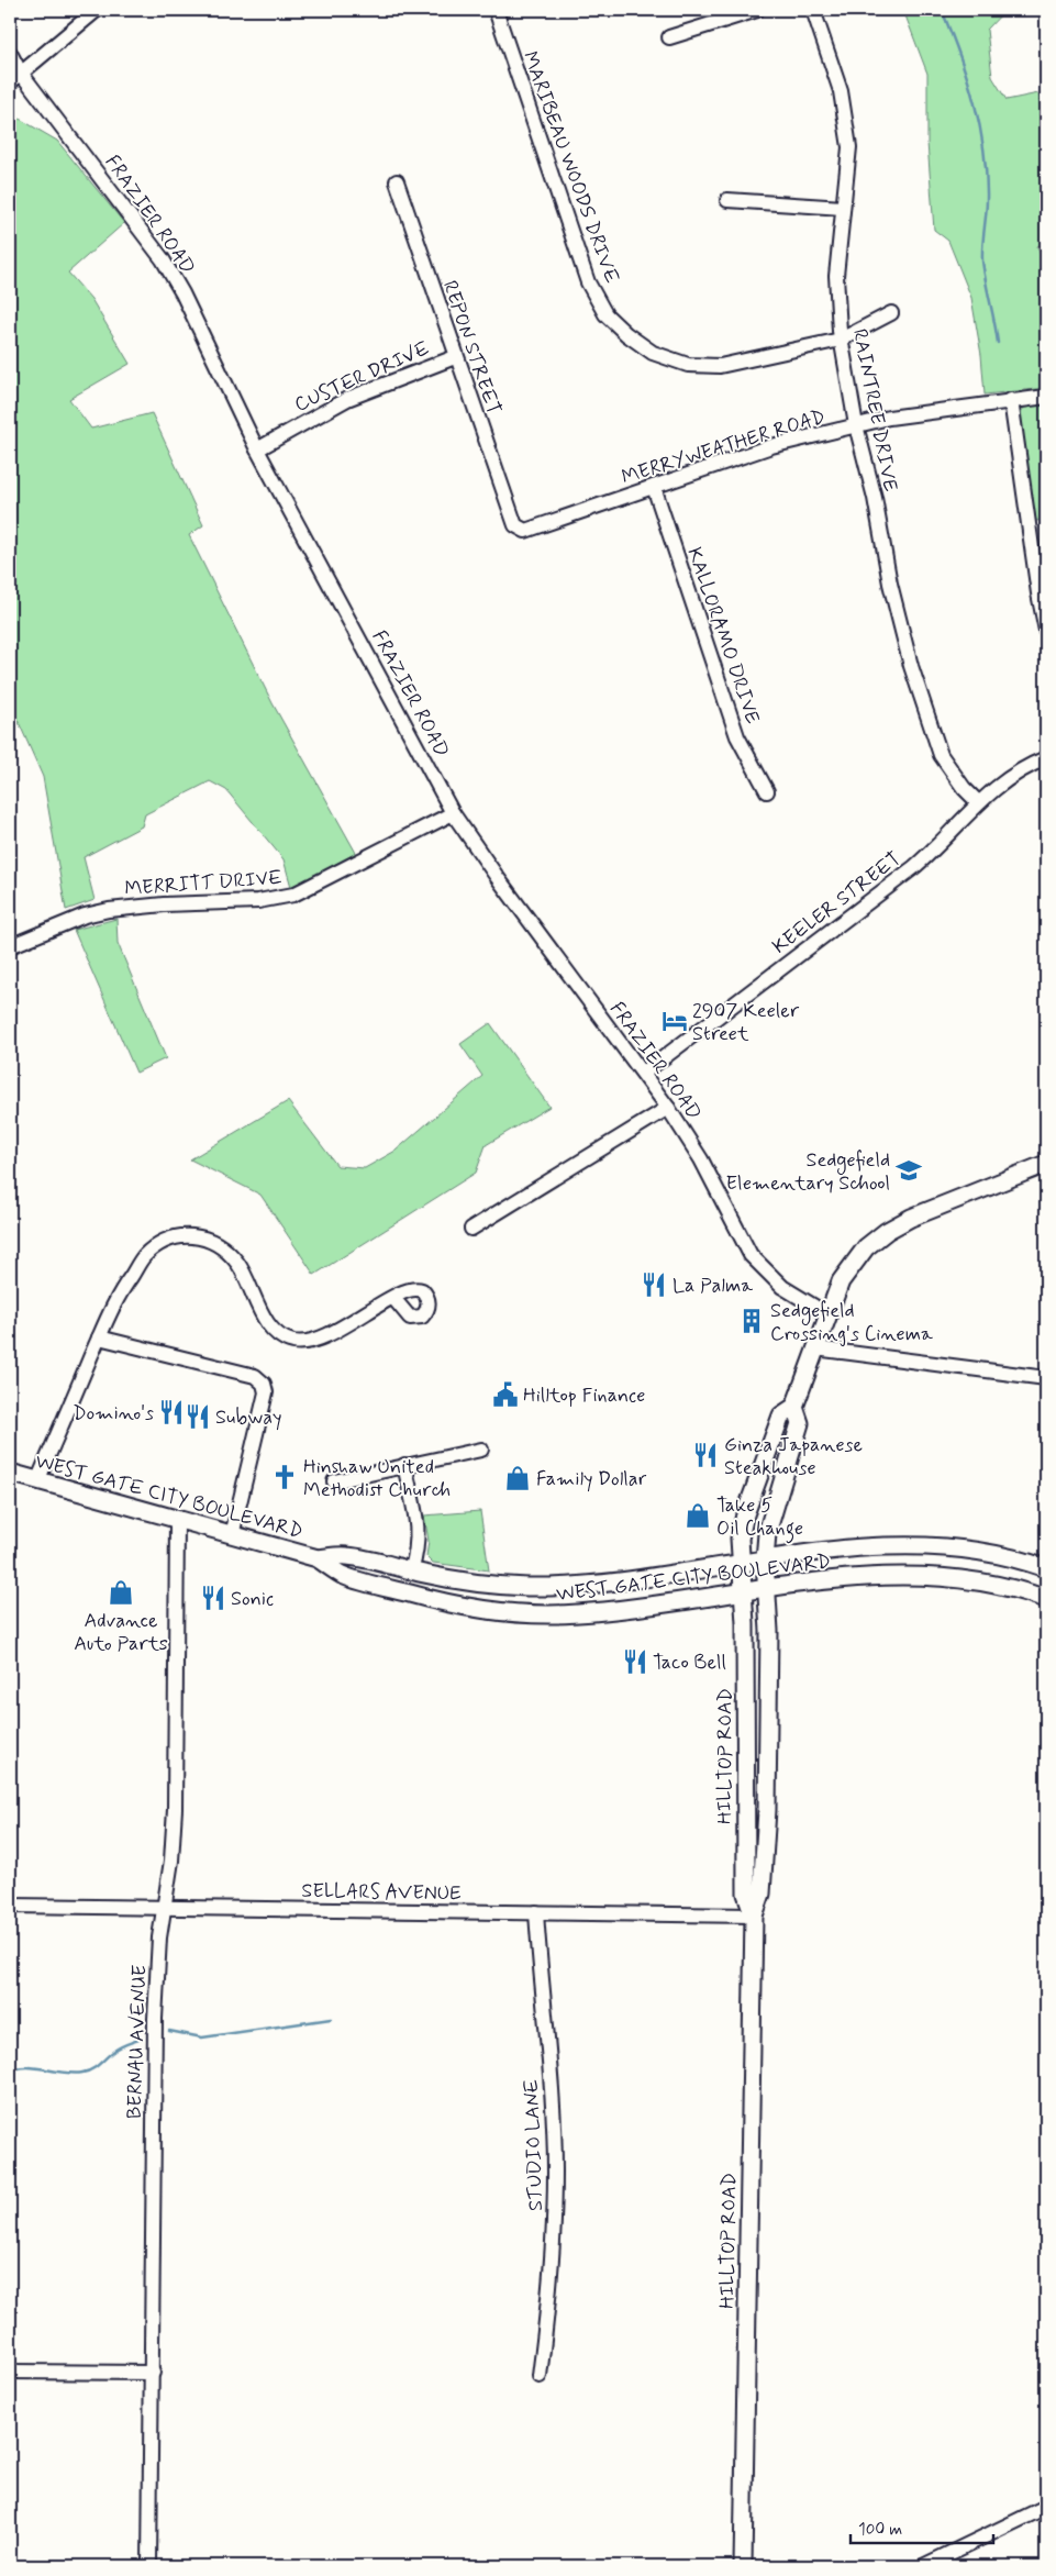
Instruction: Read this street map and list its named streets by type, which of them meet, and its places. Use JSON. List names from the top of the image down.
{
  "streets": {
    "main road": ["WEST GATE CITY BOULEVARD", "HILLTOP ROAD"],
    "street": [
      "MARIBEAU WOODS DRIVE",
      "FRAZIER ROAD",
      "REPON STREET",
      "CUSTER DRIVE",
      "RAINTREE DRIVE",
      "MERRYWEATHER ROAD",
      "KALLORAMO DRIVE",
      "MERRITT DRIVE",
      "KEELER STREET",
      "SELLARS AVENUE",
      "BERNAU AVENUE",
      "STUDIO LANE"
    ]
  },
  "crossings": [
    ["MARIBEAU WOODS DRIVE", "RAINTREE DRIVE"],
    ["FRAZIER ROAD", "CUSTER DRIVE"],
    ["FRAZIER ROAD", "MERRITT DRIVE"],
    ["FRAZIER ROAD", "KEELER STREET"],
    ["REPON STREET", "CUSTER DRIVE"],
    ["REPON STREET", "MERRYWEATHER ROAD"],
    ["RAINTREE DRIVE", "MERRYWEATHER ROAD"],
    ["RAINTREE DRIVE", "KEELER STREET"],
    ["MERRYWEATHER ROAD", "KALLORAMO DRIVE"],
    ["WEST GATE CITY BOULEVARD", "HILLTOP ROAD"],
    ["WEST GATE CITY BOULEVARD", "BERNAU AVENUE"],
    ["HILLTOP ROAD", "SELLARS AVENUE"],
    ["SELLARS AVENUE", "BERNAU AVENUE"],
    ["SELLARS AVENUE", "STUDIO LANE"]
  ],
  "places": {
    "hotel": ["2907 Keeler Street"],
    "school or university": ["Sedgefield Elementary School"],
    "restaurant": [
      "La Palma",
      "Domino's",
      "Subway",
      "Ginza Japanese Steakhouse",
      "Sonic",
      "Taco Bell"
    ],
    "building": ["Sedgefield Crossing's Cinema"],
    "public building": ["Hilltop Finance"],
    "church": ["Hinshaw United Methodist Church"],
    "shop": ["Family Dollar", "Take 5 Oil Change", "Advance Auto Parts"]
  },
  "scale_bar": "100 m"
}
